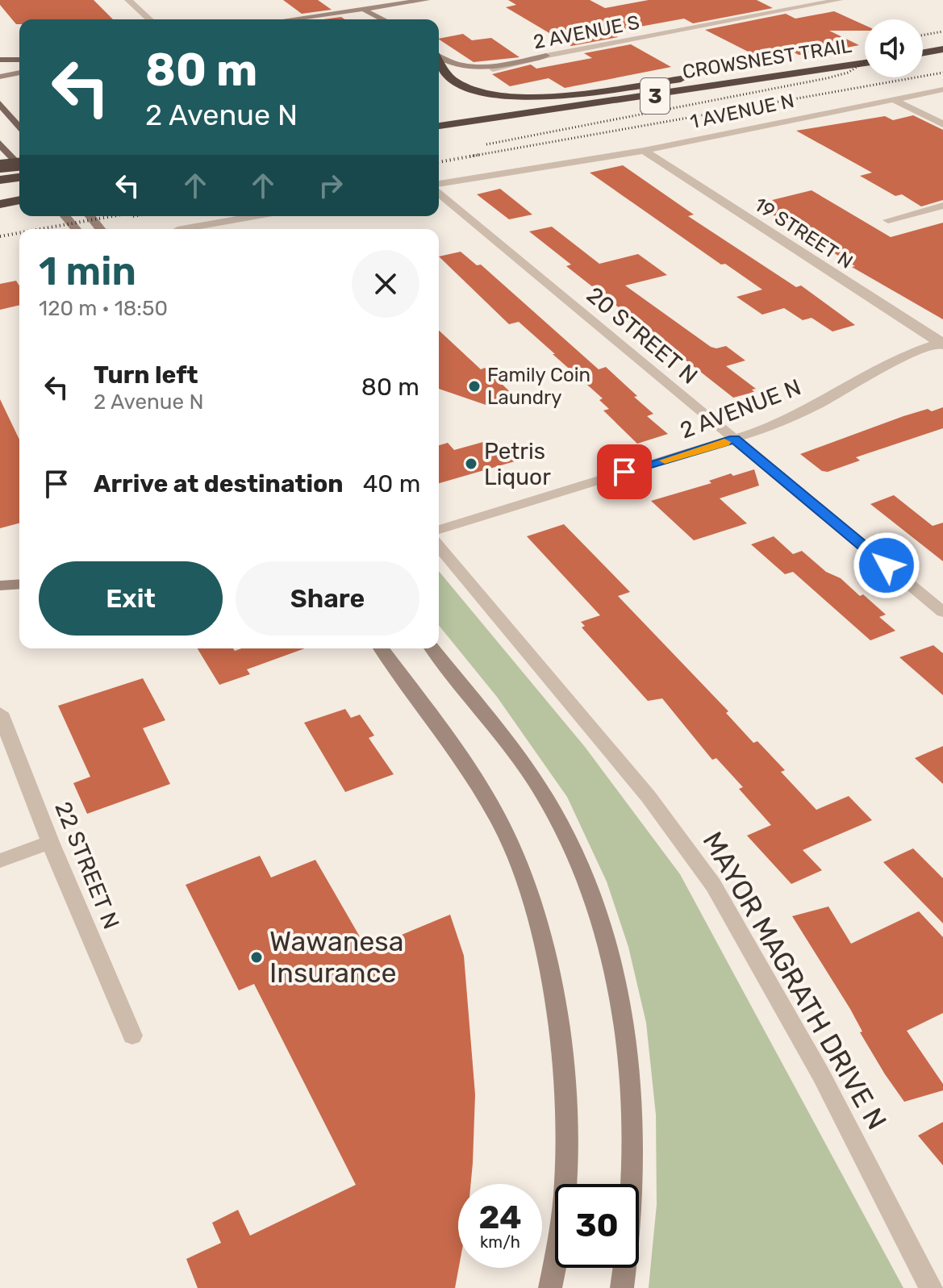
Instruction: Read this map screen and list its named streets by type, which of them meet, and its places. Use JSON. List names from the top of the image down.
{
  "streets": {
    "highway": ["CROWSNEST TRAIL", "3"],
    "street": [
      "2 AVENUE S",
      "1 AVENUE N",
      "19 STREET N",
      "20 STREET N",
      "2 AVENUE N",
      "22 STREET N",
      "MAYOR MAGRATH DRIVE N"
    ]
  },
  "crossings": [
    ["1 AVENUE N", "19 STREET N"],
    ["19 STREET N", "2 AVENUE N"],
    ["20 STREET N", "2 AVENUE N"]
  ],
  "places": ["Family Coin Laundry", "Petris Liquor", "Wawanesa Insurance"],
  "page": {
    "turn": ["80 m", "2 Avenue N"],
    "heading": ["1 min", "120 m · 18:50"],
    "list": [
      {
        "name": "Turn left",
        "note": "2 Avenue N",
        "value": "80 m"
      },
      {
        "name": "Arrive at destination",
        "value": "40 m"
      }
    ],
    "buttons": ["Exit", "Share"],
    "speed": "24 km/h",
    "limit": "30"
  }
}
